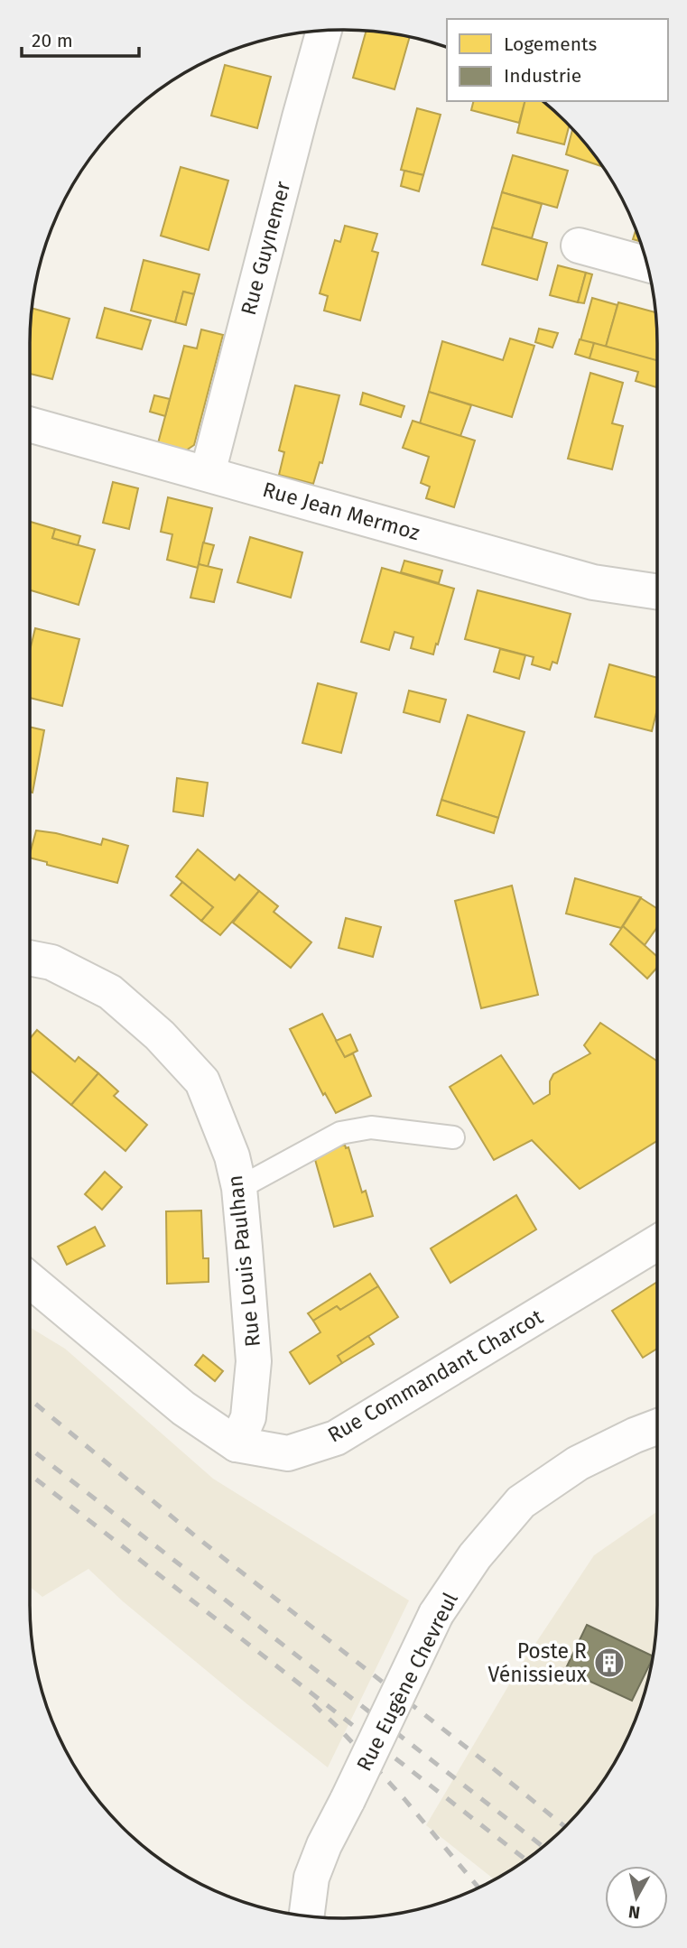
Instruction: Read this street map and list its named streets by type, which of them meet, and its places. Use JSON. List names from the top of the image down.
{
  "streets": {
    "street": [
      "Rue Guynemer",
      "Rue Jean Mermoz",
      "Rue Louis Paulhan",
      "Rue Commandant Charcot",
      "Rue Eugène Chevreul"
    ]
  },
  "crossings": [
    ["Rue Guynemer", "Rue Jean Mermoz"],
    ["Rue Louis Paulhan", "Rue Commandant Charcot"]
  ],
  "places": {
    "building": ["Poste R Vénissieux"]
  },
  "legend": ["Logements", "Industrie"],
  "scale_bar": "20 m",
  "north": "bottom"
}
